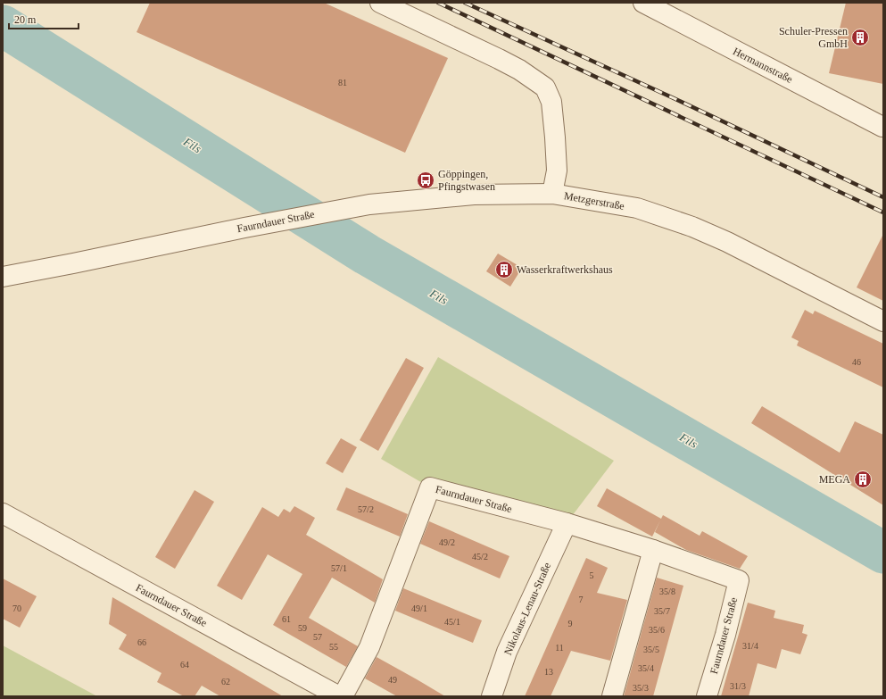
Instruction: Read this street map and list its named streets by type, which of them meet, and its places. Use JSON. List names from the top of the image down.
{
  "streets": {
    "street": [
      "Hermannstraße",
      "Metzgerstraße",
      "Faurndauer Straße",
      "Nikolaus-Lenau-Straße"
    ]
  },
  "crossings": [
    ["Metzgerstraße", "Faurndauer Straße"],
    ["Faurndauer Straße", "Nikolaus-Lenau-Straße"]
  ],
  "water": ["Fils"],
  "places": {
    "building": ["Schuler-Pressen GmbH", "Wasserkraftwerkshaus", "MEGA"],
    "bus stop": ["Göppingen, Pfingstwasen"]
  },
  "house_numbers": [
    "81",
    "46",
    "57/2",
    "49/2",
    "45/2",
    "57/1",
    "5",
    "35/8",
    "7",
    "70",
    "49/1",
    "35/7",
    "61",
    "45/1",
    "9",
    "59",
    "35/6",
    "57",
    "66",
    "31/4",
    "55",
    "11",
    "35/5",
    "64",
    "35/4",
    "13",
    "49",
    "62",
    "31/3",
    "35/3"
  ],
  "scale_bar": "20 m"
}
